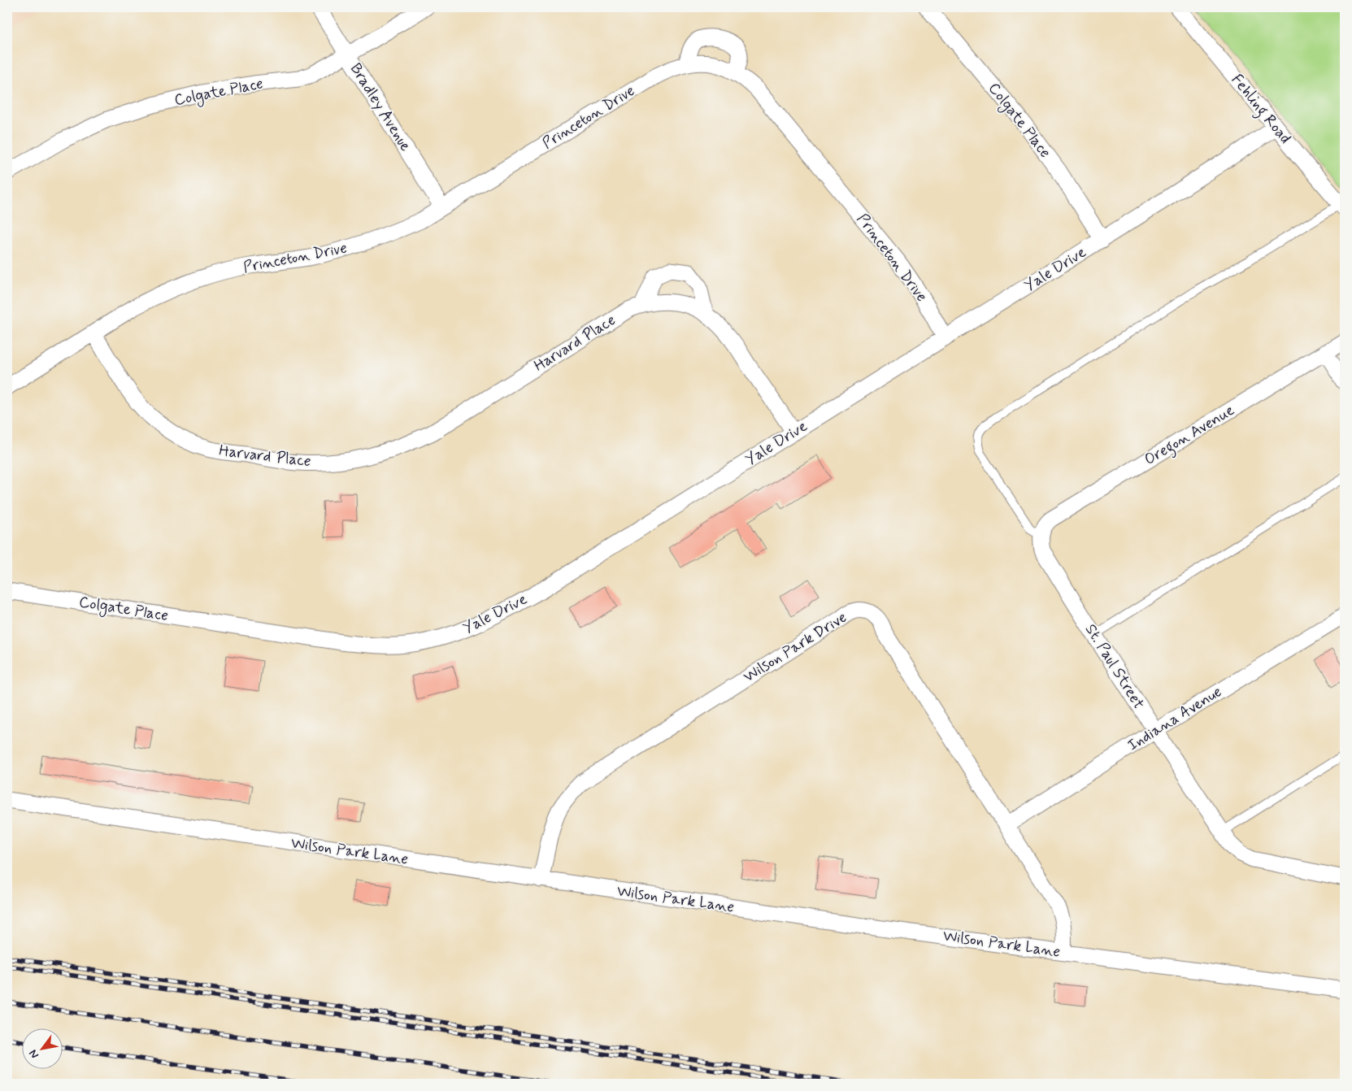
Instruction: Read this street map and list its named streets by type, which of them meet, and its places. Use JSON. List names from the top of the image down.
{
  "streets": {
    "street": [
      "Colgate Place",
      "Bradley Avenue",
      "Fehling Road",
      "Princeton Drive",
      "Yale Drive",
      "Harvard Place",
      "Oregon Avenue",
      "Wilson Park Drive",
      "St. Paul Street",
      "Indiana Avenue",
      "Wilson Park Lane"
    ]
  },
  "crossings": [
    ["Colgate Place", "Bradley Avenue"],
    ["Colgate Place", "Yale Drive"],
    ["Bradley Avenue", "Princeton Drive"],
    ["Fehling Road", "Yale Drive"],
    ["Princeton Drive", "Yale Drive"],
    ["Princeton Drive", "Harvard Place"],
    ["Yale Drive", "Harvard Place"],
    ["Oregon Avenue", "St. Paul Street"],
    ["Wilson Park Drive", "Indiana Avenue"],
    ["Wilson Park Drive", "Wilson Park Lane"],
    ["St. Paul Street", "Indiana Avenue"]
  ],
  "north": "bottom left"
}
